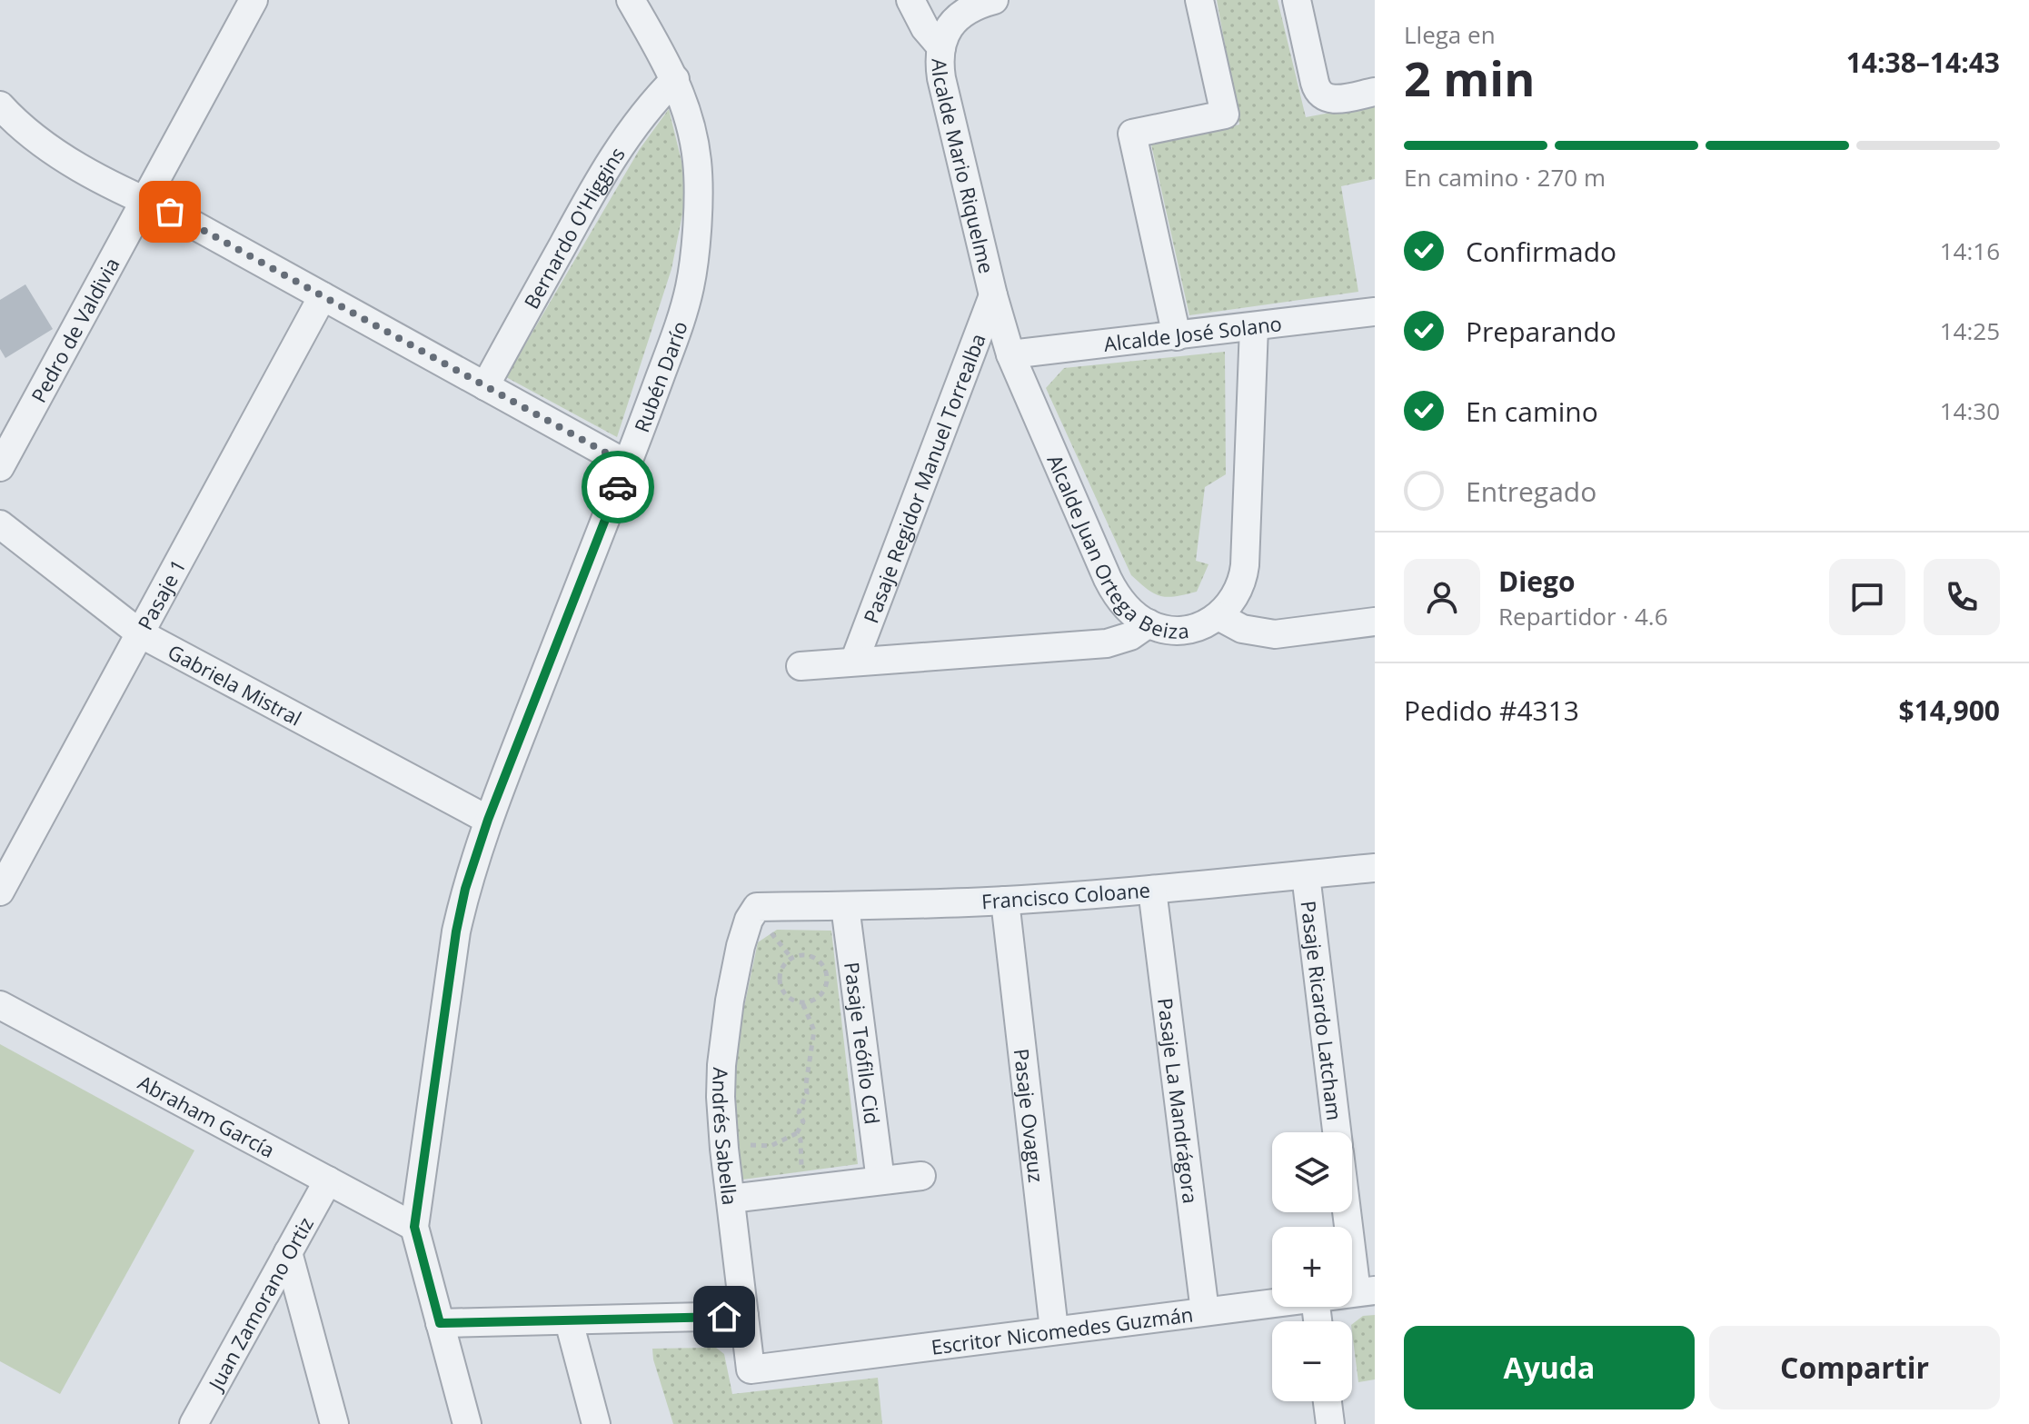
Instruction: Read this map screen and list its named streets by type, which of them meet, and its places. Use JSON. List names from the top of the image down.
{
  "streets": {
    "street": [
      "Alcalde Mario Riquelme",
      "Bernardo O'Higgins",
      "Pedro de Valdivia",
      "Alcalde José Solano",
      "Rubén Darío",
      "Pasaje Regidor Manuel Torrealba",
      "Alcalde Juan Ortega Beiza",
      "Pasaje 1",
      "Gabriela Mistral",
      "Francisco Coloane",
      "Pasaje Ricardo Latcham",
      "Pasaje Teófilo Cid",
      "Pasaje La Mandrágora",
      "Pasaje Ovaguz",
      "Abraham García",
      "Andrés Sabella",
      "Juan Zamorano Ortiz",
      "Escritor Nicomedes Guzmán"
    ]
  },
  "crossings": [
    ["Alcalde Mario Riquelme", "Alcalde José Solano"],
    ["Alcalde Mario Riquelme", "Pasaje Regidor Manuel Torrealba"],
    ["Alcalde Mario Riquelme", "Alcalde Juan Ortega Beiza"],
    ["Bernardo O'Higgins", "Rubén Darío"],
    ["Alcalde José Solano", "Alcalde Juan Ortega Beiza"],
    ["Rubén Darío", "Gabriela Mistral"],
    ["Rubén Darío", "Abraham García"],
    ["Pasaje 1", "Gabriela Mistral"],
    ["Francisco Coloane", "Pasaje Ricardo Latcham"],
    ["Francisco Coloane", "Pasaje Teófilo Cid"],
    ["Francisco Coloane", "Pasaje La Mandrágora"],
    ["Francisco Coloane", "Pasaje Ovaguz"],
    ["Francisco Coloane", "Andrés Sabella"],
    ["Pasaje La Mandrágora", "Escritor Nicomedes Guzmán"],
    ["Pasaje Ovaguz", "Escritor Nicomedes Guzmán"],
    ["Abraham García", "Juan Zamorano Ortiz"],
    ["Andrés Sabella", "Escritor Nicomedes Guzmán"]
  ],
  "page": {
    "heading": ["2 min", "Llega en", "14:38–14:43"],
    "panel": [
      "Diego",
      "Repartidor · 4.6",
      "Pedido #4313",
      "$14,900"
    ],
    "bar": "En camino · 270 m",
    "list": [
      ["Confirmado", "14:16"],
      ["Preparando", "14:25"],
      ["En camino", "14:30"],
      "Entregado"
    ],
    "map_buttons": ["+", "−"],
    "buttons": ["Ayuda", "Compartir"]
  }
}
